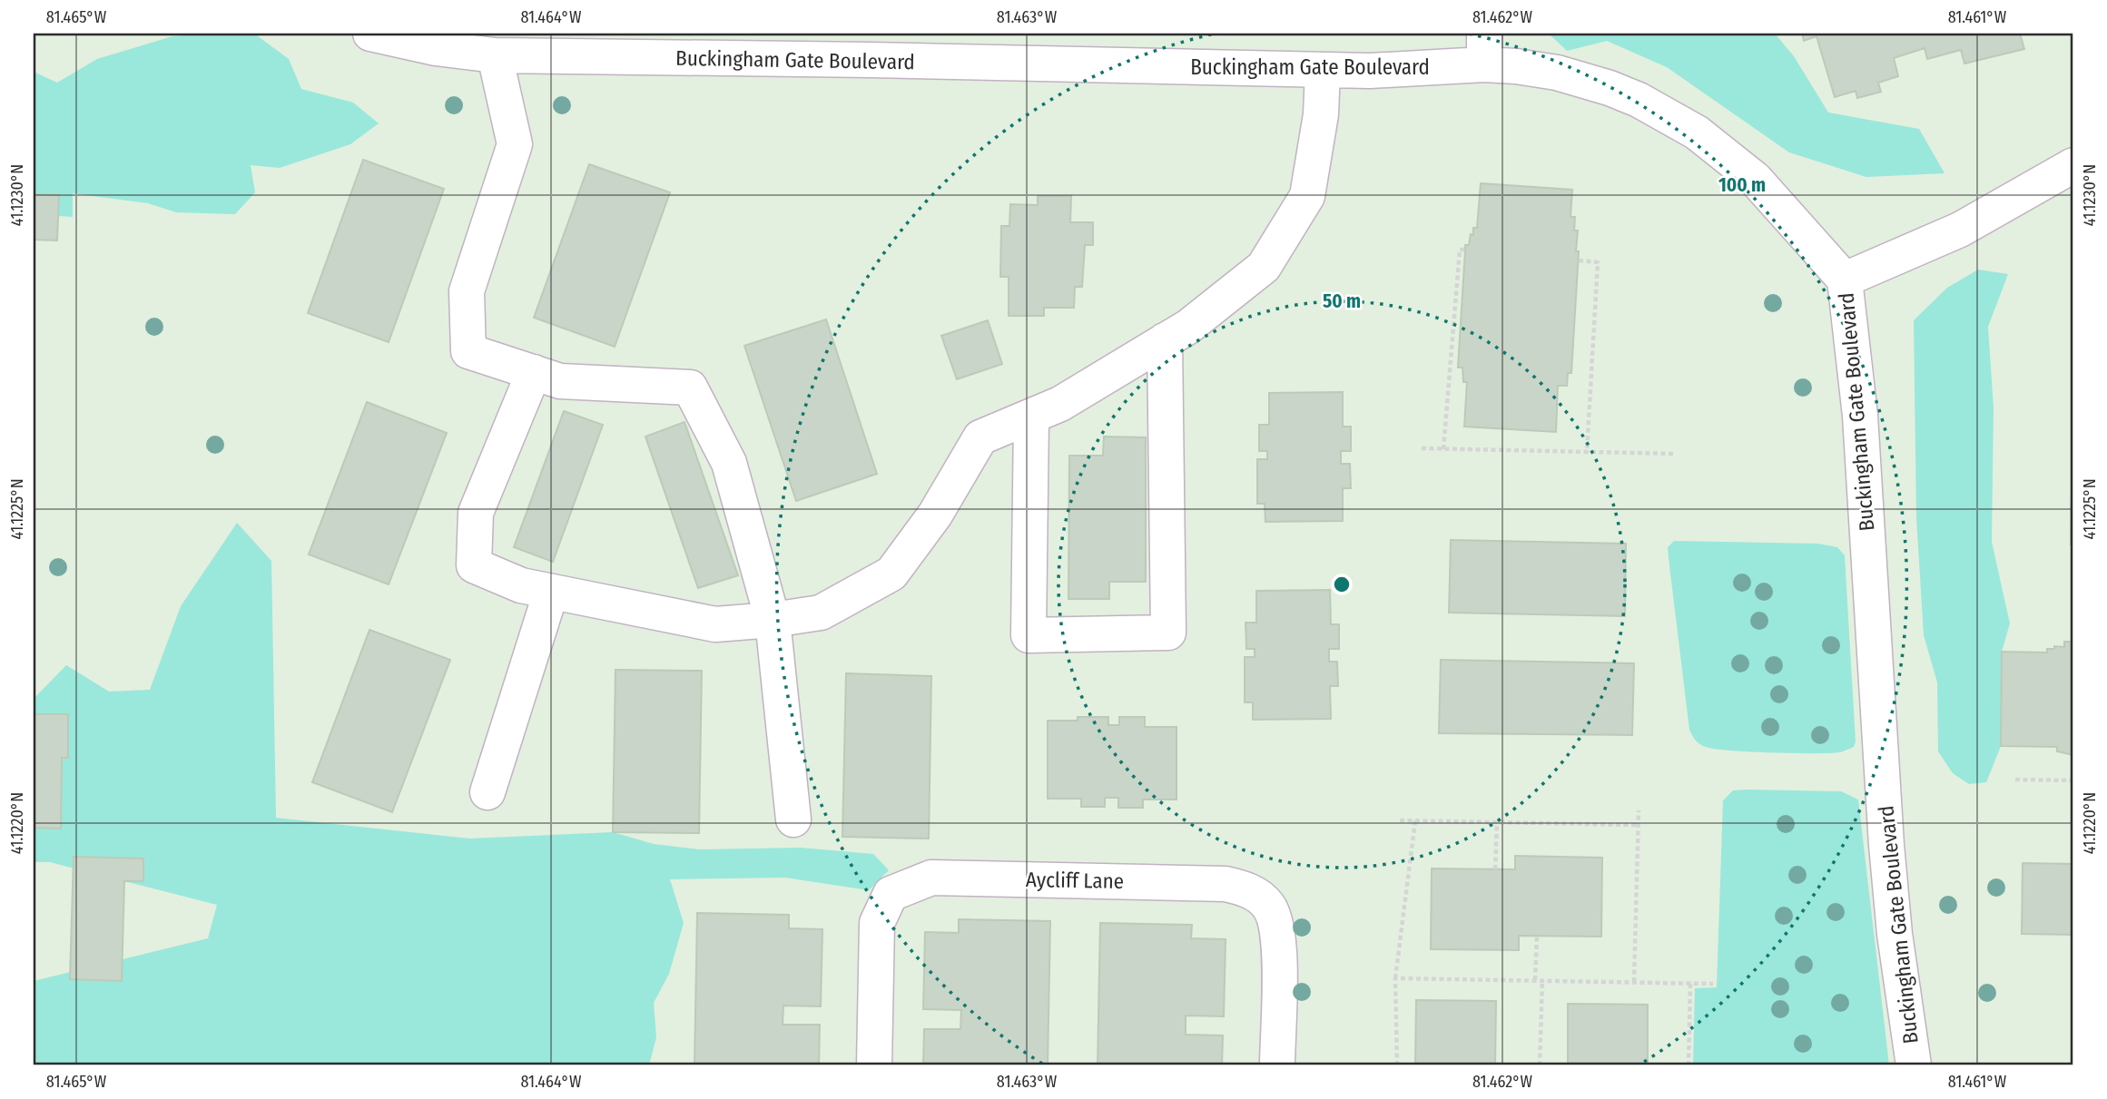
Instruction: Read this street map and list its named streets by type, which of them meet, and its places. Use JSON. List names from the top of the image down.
{
  "streets": {
    "street": ["Buckingham Gate Boulevard", "Aycliff Lane"]
  },
  "coordinates": [
    "81.465°W",
    "81.464°W",
    "81.463°W",
    "81.462°W",
    "81.461°W",
    "41.1230°N",
    "41.1225°N",
    "41.1220°N"
  ],
  "rings": ["100 m", "50 m"]
}
